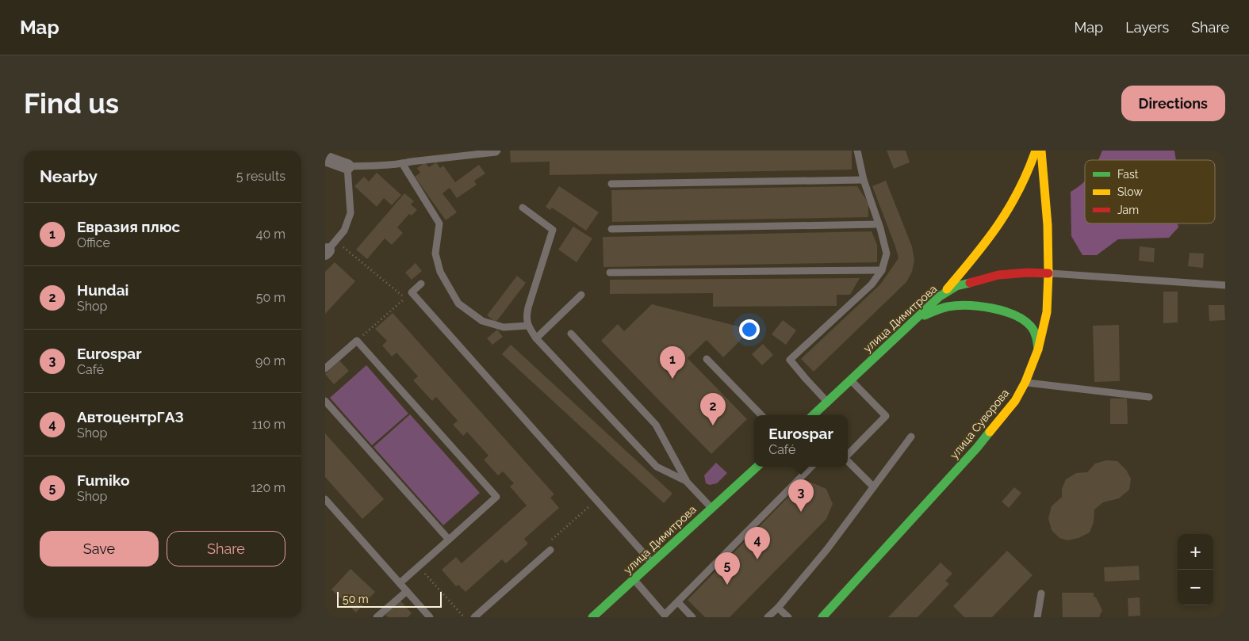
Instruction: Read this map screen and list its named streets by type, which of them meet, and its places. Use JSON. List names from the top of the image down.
{
  "streets": {
    "main road": ["улица Димитрова", "улица Суворова"]
  },
  "crossings": [
    ["улица Димитрова", "улица Суворова"]
  ],
  "legend": ["Fast", "Slow", "Jam"],
  "scale_bar": "50 m",
  "page": {
    "header": "Map",
    "nav": ["Map", "Layers", "Share"],
    "buttons": [
      "Directions",
      ["Save", "Share"]
    ],
    "title": "Find us",
    "heading": ["Nearby", "5 results"],
    "list": [
      {
        "mark": "1",
        "name": "Евразия плюс",
        "note": "Office",
        "value": "40 m"
      },
      {
        "mark": "2",
        "name": "Hundai",
        "note": "Shop",
        "value": "50 m"
      },
      {
        "mark": "3",
        "name": "Eurospar",
        "note": "Café",
        "value": "90 m"
      },
      {
        "mark": "4",
        "name": "АвтоцентрГАЗ",
        "note": "Shop",
        "value": "110 m"
      },
      {
        "mark": "5",
        "name": "Fumiko",
        "note": "Shop",
        "value": "120 m"
      }
    ],
    "pins": [
      "1",
      "2",
      "3",
      "4",
      "5"
    ],
    "popup": ["Eurospar", "Café"],
    "map_buttons": ["+", "−"],
    "scale": "50 m"
  }
}
